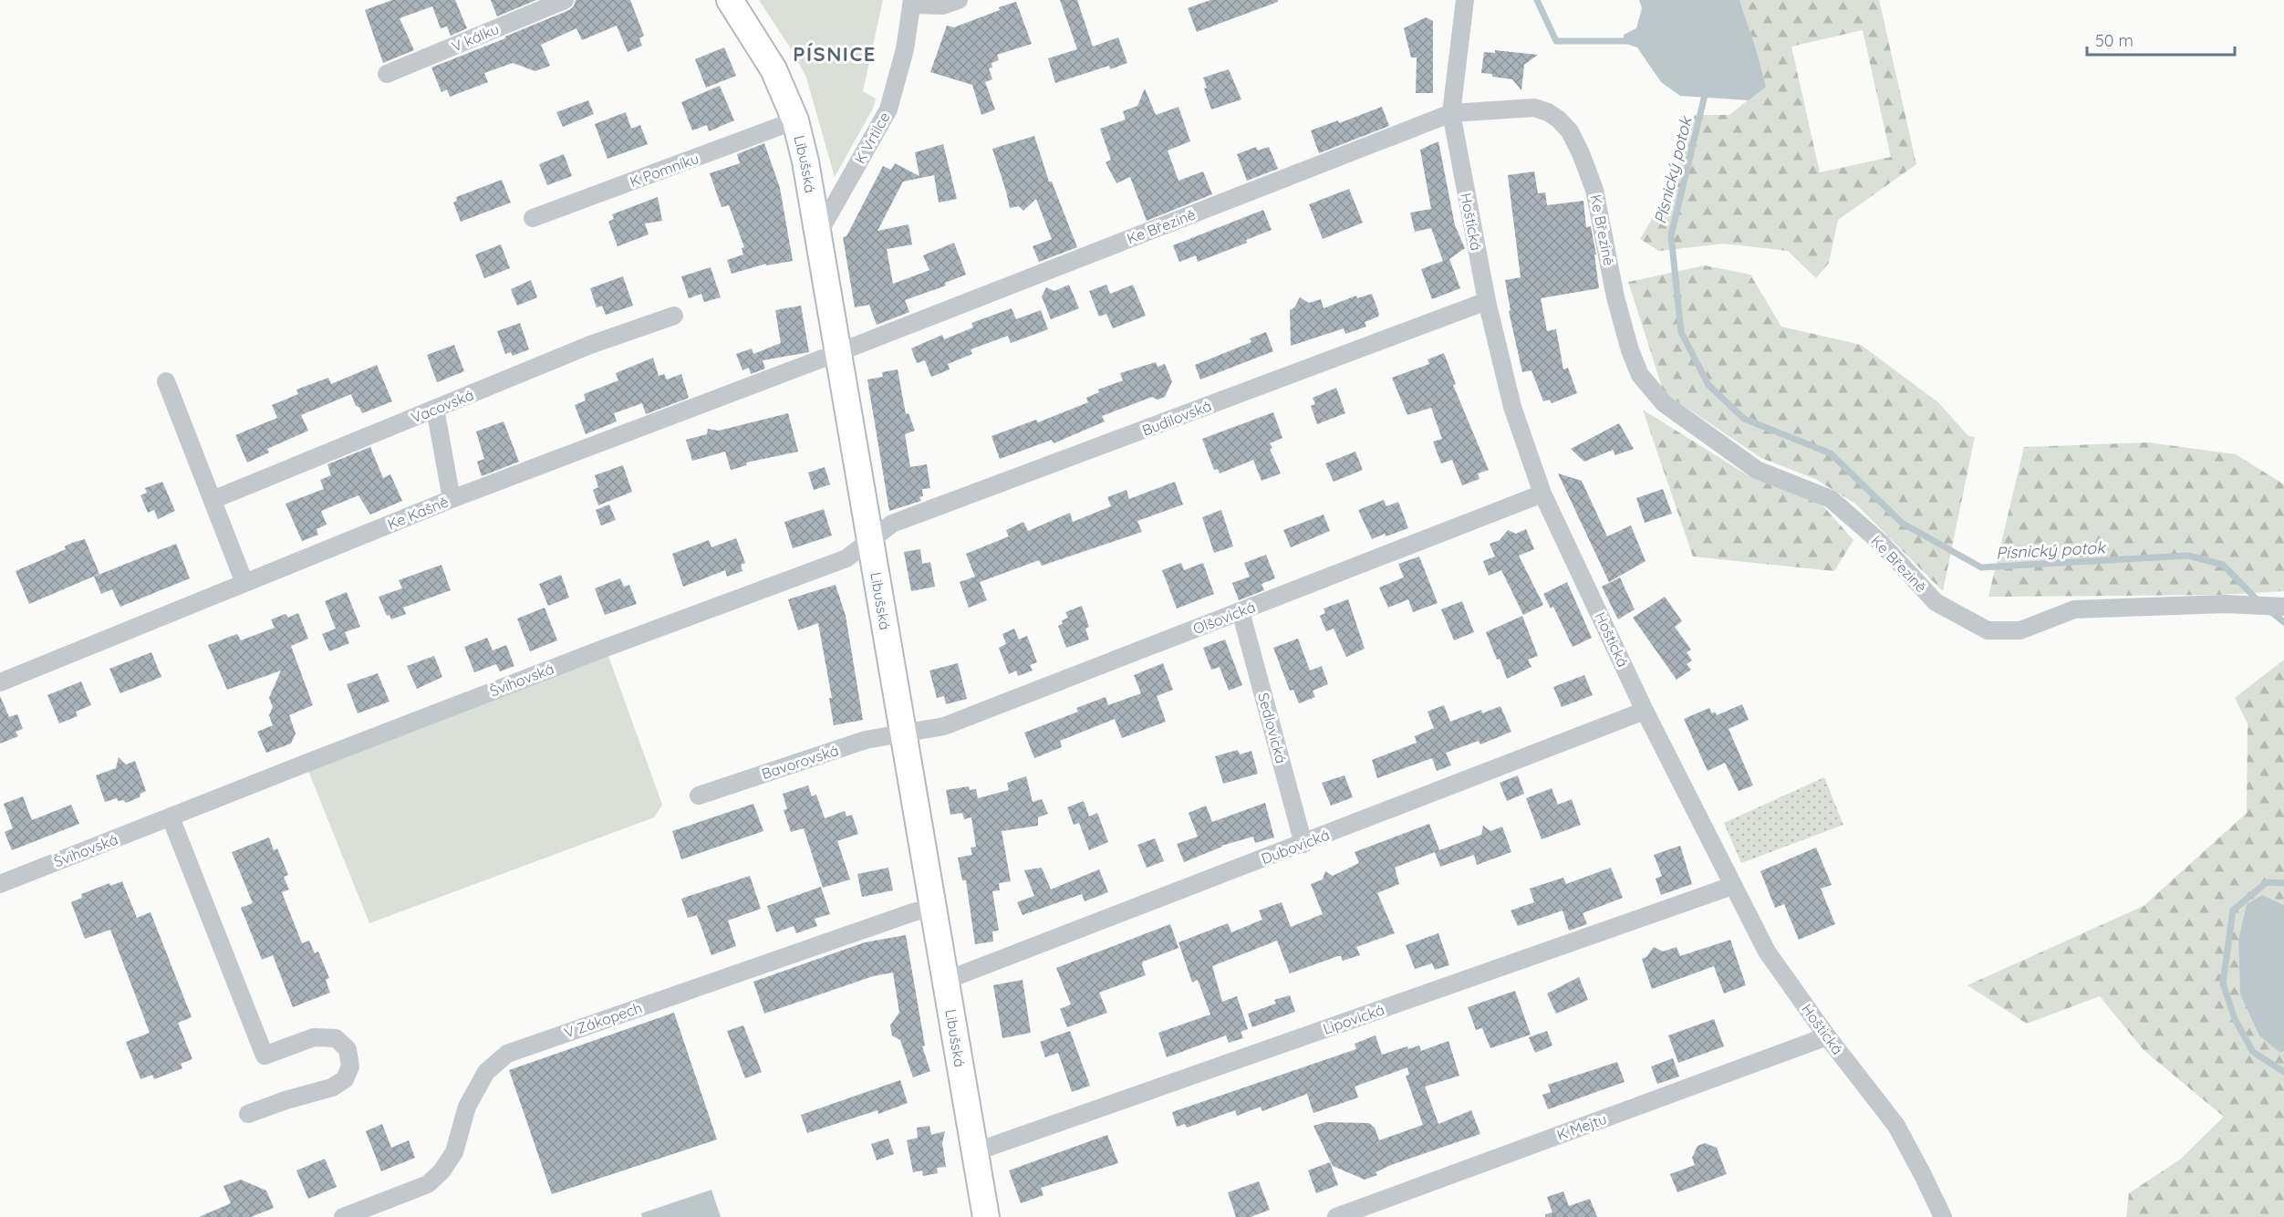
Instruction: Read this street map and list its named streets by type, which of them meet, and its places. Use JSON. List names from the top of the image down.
{
  "streets": {
    "street": [
      "V kálku",
      "K Vrtilce",
      "Libušská",
      "K Pomníku",
      "Hoštická",
      "Ke Březině",
      "Vacovská",
      "Budilovská",
      "Ke Kašně",
      "Olšovická",
      "Švihovská",
      "Sedlovická",
      "Bavorovská",
      "Dubovická",
      "Lipovická",
      "V Zákopech",
      "K Mejtu"
    ]
  },
  "crossings": [
    ["K Vrtilce", "Libušská"],
    ["Libušská", "K Pomníku"],
    ["Libušská", "Ke Březině"],
    ["Libušská", "Budilovská"],
    ["Libušská", "Ke Kašně"],
    ["Libušská", "Olšovická"],
    ["Libušská", "Švihovská"],
    ["Libušská", "Bavorovská"],
    ["Libušská", "Dubovická"],
    ["Libušská", "Lipovická"],
    ["Libušská", "V Zákopech"],
    ["Hoštická", "Ke Březině"],
    ["Hoštická", "Budilovská"],
    ["Hoštická", "Olšovická"],
    ["Hoštická", "Dubovická"],
    ["Hoštická", "Lipovická"],
    ["Hoštická", "K Mejtu"],
    ["Ke Březině", "Ke Kašně"],
    ["Budilovská", "Švihovská"],
    ["Olšovická", "Sedlovická"],
    ["Olšovická", "Bavorovská"],
    ["Sedlovická", "Dubovická"]
  ],
  "districts": ["PÍSNICE"],
  "water": ["Písnický potok"],
  "scale_bar": "50 m"
}
